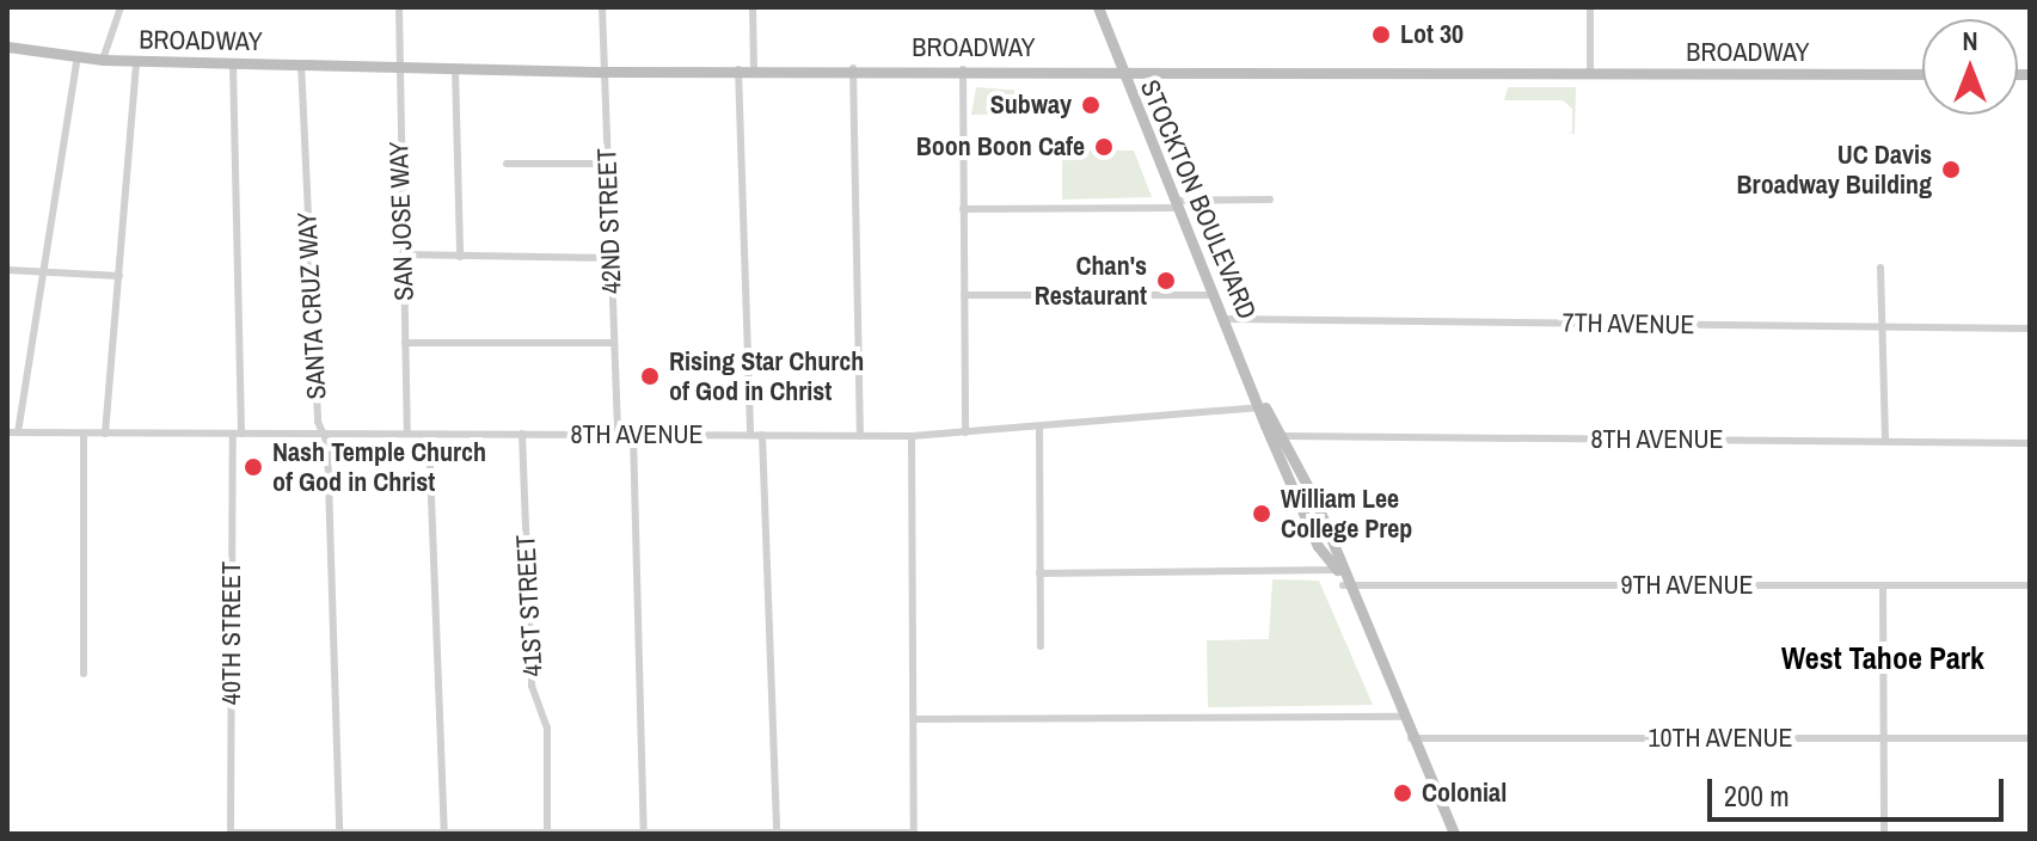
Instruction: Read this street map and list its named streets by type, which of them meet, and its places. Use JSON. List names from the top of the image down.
{
  "streets": {
    "main road": ["BROADWAY", "STOCKTON BOULEVARD"],
    "street": [
      "SAN JOSE WAY",
      "42ND STREET",
      "SANTA CRUZ WAY",
      "7TH AVENUE",
      "8TH AVENUE",
      "9TH AVENUE",
      "41ST STREET",
      "40TH STREET",
      "10TH AVENUE"
    ]
  },
  "crossings": [
    ["BROADWAY", "STOCKTON BOULEVARD"],
    ["BROADWAY", "SAN JOSE WAY"],
    ["BROADWAY", "42ND STREET"],
    ["BROADWAY", "SANTA CRUZ WAY"],
    ["BROADWAY", "40TH STREET"],
    ["STOCKTON BOULEVARD", "7TH AVENUE"],
    ["STOCKTON BOULEVARD", "8TH AVENUE"],
    ["STOCKTON BOULEVARD", "9TH AVENUE"],
    ["STOCKTON BOULEVARD", "10TH AVENUE"],
    ["SAN JOSE WAY", "8TH AVENUE"],
    ["42ND STREET", "8TH AVENUE"],
    ["SANTA CRUZ WAY", "8TH AVENUE"],
    ["8TH AVENUE", "41ST STREET"],
    ["8TH AVENUE", "40TH STREET"]
  ],
  "districts": ["West Tahoe Park"],
  "places": [
    "Lot 30",
    "Subway",
    "Boon Boon Cafe",
    "UC Davis Broadway Building",
    "Chan's Restaurant",
    "Rising Star Church of God in Christ",
    "Nash Temple Church of God in Christ",
    "William Lee College Prep",
    "Colonial"
  ],
  "scale_bar": "200 m",
  "north": "top"
}
